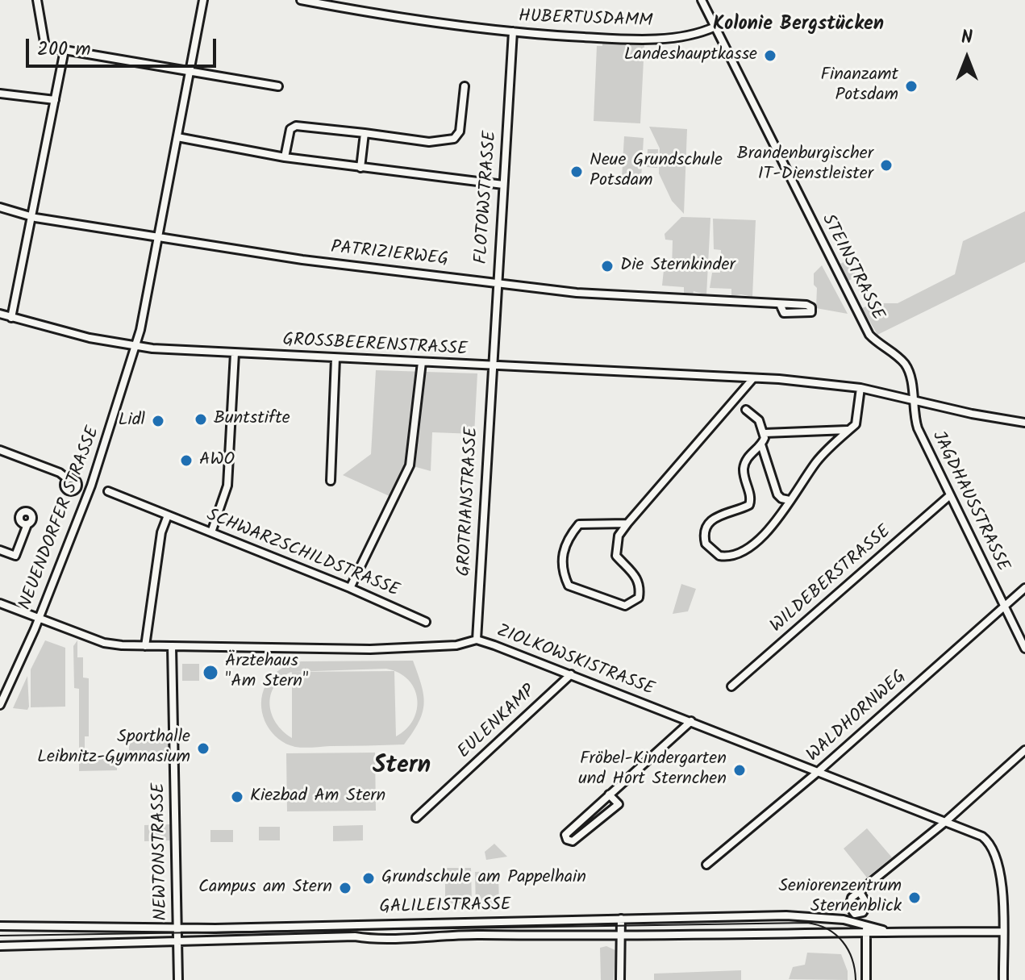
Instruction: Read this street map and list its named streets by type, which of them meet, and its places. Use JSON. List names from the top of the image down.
{
  "streets": {
    "street": [
      "HUBERTUSDAMM",
      "FLOTOWSTRASSE",
      "PATRIZIERWEG",
      "STEINSTRASSE",
      "GROSSBEERENSTRASSE",
      "GROTRIANSTRASSE",
      "JAGDHAUSSTRASSE",
      "NEUENDORFER STRASSE",
      "SCHWARZSCHILDSTRASSE",
      "WILDEBERSTRASSE",
      "ZIOLKOWSKISTRASSE",
      "WALDHORNWEG",
      "EULENKAMP",
      "NEWTONSTRASSE",
      "GALILEISTRASSE"
    ]
  },
  "crossings": [
    ["HUBERTUSDAMM", "FLOTOWSTRASSE"],
    ["HUBERTUSDAMM", "STEINSTRASSE"],
    ["FLOTOWSTRASSE", "PATRIZIERWEG"],
    ["FLOTOWSTRASSE", "GROSSBEERENSTRASSE"],
    ["FLOTOWSTRASSE", "GROTRIANSTRASSE"],
    ["PATRIZIERWEG", "NEUENDORFER STRASSE"],
    ["STEINSTRASSE", "GROSSBEERENSTRASSE"],
    ["STEINSTRASSE", "JAGDHAUSSTRASSE"],
    ["GROSSBEERENSTRASSE", "GROTRIANSTRASSE"],
    ["GROSSBEERENSTRASSE", "JAGDHAUSSTRASSE"],
    ["GROSSBEERENSTRASSE", "NEUENDORFER STRASSE"],
    ["GROTRIANSTRASSE", "ZIOLKOWSKISTRASSE"],
    ["JAGDHAUSSTRASSE", "WILDEBERSTRASSE"],
    ["JAGDHAUSSTRASSE", "WALDHORNWEG"],
    ["NEUENDORFER STRASSE", "ZIOLKOWSKISTRASSE"],
    ["ZIOLKOWSKISTRASSE", "WALDHORNWEG"],
    ["ZIOLKOWSKISTRASSE", "EULENKAMP"],
    ["ZIOLKOWSKISTRASSE", "NEWTONSTRASSE"],
    ["ZIOLKOWSKISTRASSE", "GALILEISTRASSE"],
    ["NEWTONSTRASSE", "GALILEISTRASSE"]
  ],
  "districts": ["Kolonie Bergstücken", "Stern"],
  "places": [
    "Landeshauptkasse",
    "Finanzamt Potsdam",
    "Brandenburgischer IT-Dienstleister",
    "Neue Grundschule Potsdam",
    "Die Sternkinder",
    "Buntstifte",
    "Lidl",
    "AWO",
    "Ärztehaus \"Am Stern\"",
    "Sporthalle Leibnitz-Gymnasium",
    "Fröbel-Kindergarten und Hort Sternchen",
    "Kiezbad Am Stern",
    "Grundschule am Pappelhain",
    "Campus am Stern",
    "Seniorenzentrum Sternenblick"
  ],
  "scale_bar": "200 m",
  "north": "top"
}
